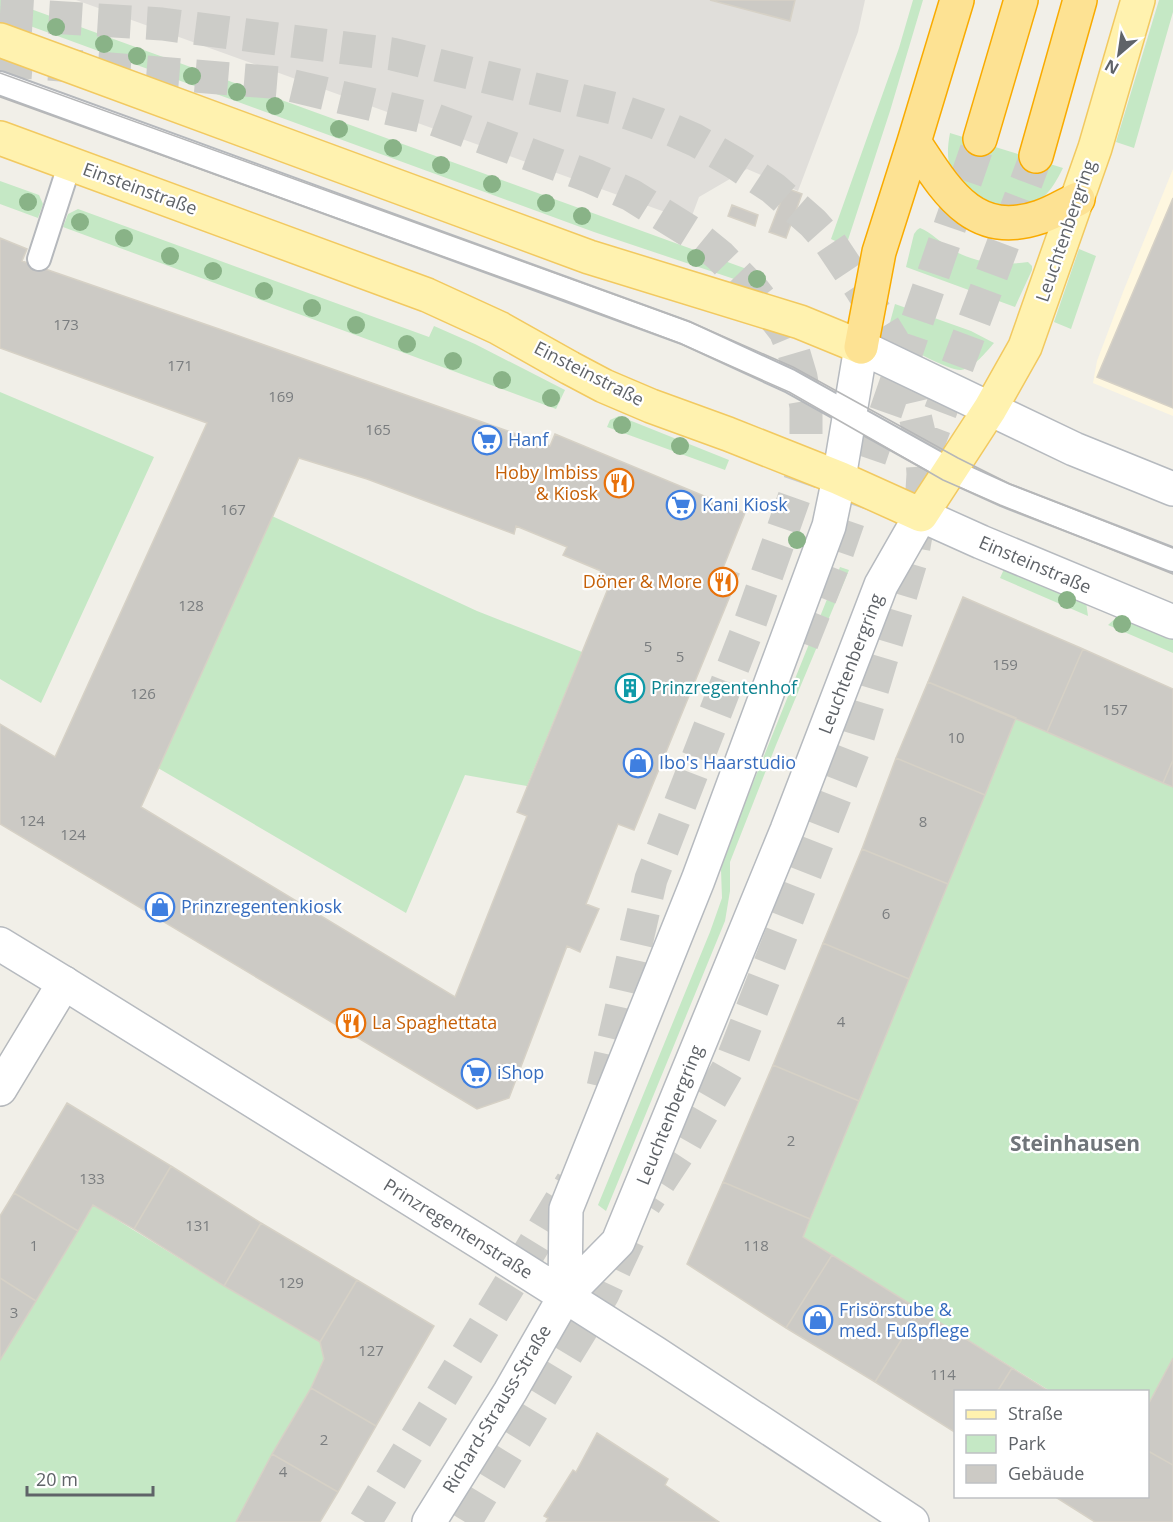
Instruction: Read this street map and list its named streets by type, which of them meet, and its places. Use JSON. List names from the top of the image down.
{
  "streets": {
    "main road": [
      "Einsteinstraße",
      "Leuchtenbergring",
      "Prinzregentenstraße",
      "Richard-Strauss-Straße"
    ]
  },
  "crossings": [
    ["Einsteinstraße", "Leuchtenbergring"],
    ["Leuchtenbergring", "Prinzregentenstraße"],
    ["Leuchtenbergring", "Richard-Strauss-Straße"],
    ["Prinzregentenstraße", "Richard-Strauss-Straße"]
  ],
  "districts": ["Steinhausen"],
  "places": {
    "supermarket": ["Hanf", "Kani Kiosk", "iShop"],
    "restaurant": ["Hoby Imbiss & Kiosk", "Döner & More", "La Spaghettata"],
    "building": ["Prinzregentenhof"],
    "shop": ["Ibo's Haarstudio", "Prinzregentenkiosk", "Frisörstube & med. Fußpflege"]
  },
  "house_numbers": [
    "173",
    "171",
    "169",
    "165",
    "167",
    "128",
    "5",
    "5",
    "159",
    "126",
    "157",
    "10",
    "124",
    "8",
    "124",
    "6",
    "4",
    "2",
    "133",
    "131",
    "1",
    "118",
    "129",
    "3",
    "127",
    "114",
    "2",
    "4"
  ],
  "legend": ["Straße", "Park", "Gebäude"],
  "scale_bar": "20 m",
  "north": "bottom left"
}
